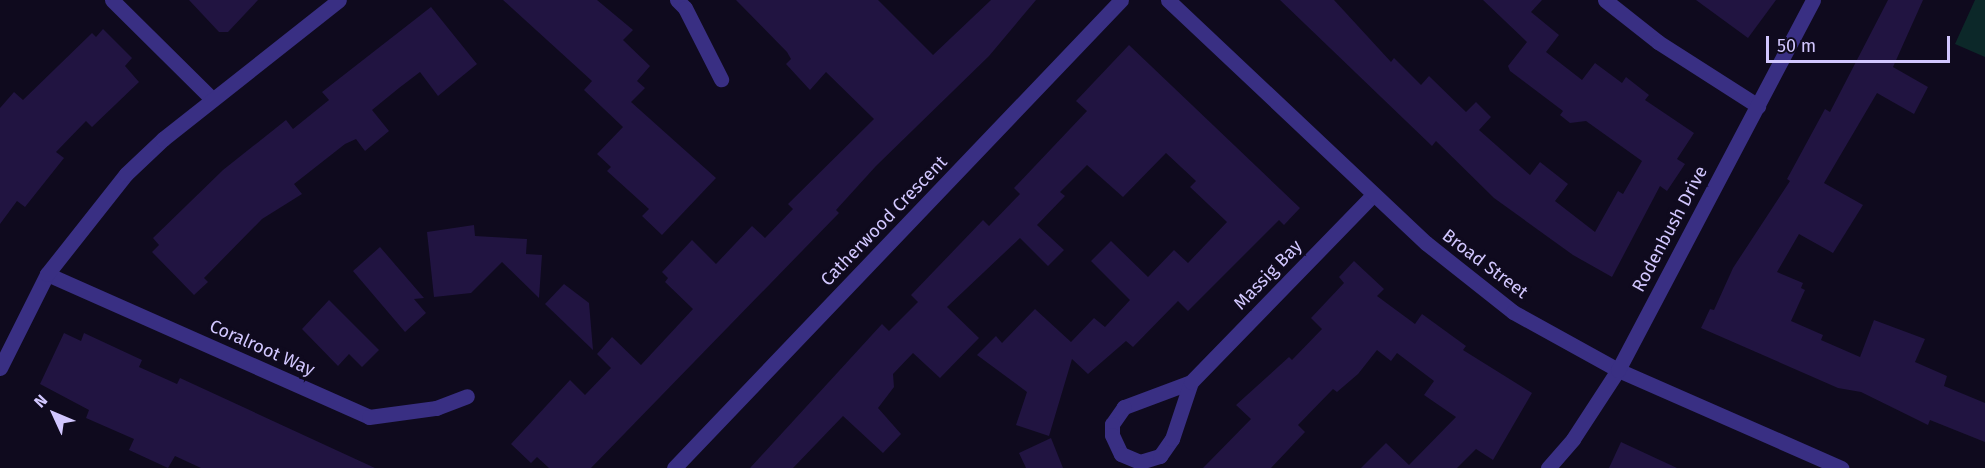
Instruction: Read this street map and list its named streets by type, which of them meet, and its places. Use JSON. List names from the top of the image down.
{
  "streets": {
    "street": [
      "Catherwood Crescent",
      "Rodenbush Drive",
      "Broad Street",
      "Massig Bay",
      "Coralroot Way"
    ]
  },
  "crossings": [
    ["Rodenbush Drive", "Broad Street"],
    ["Broad Street", "Massig Bay"]
  ],
  "scale_bar": "50 m",
  "north": "top left"
}
